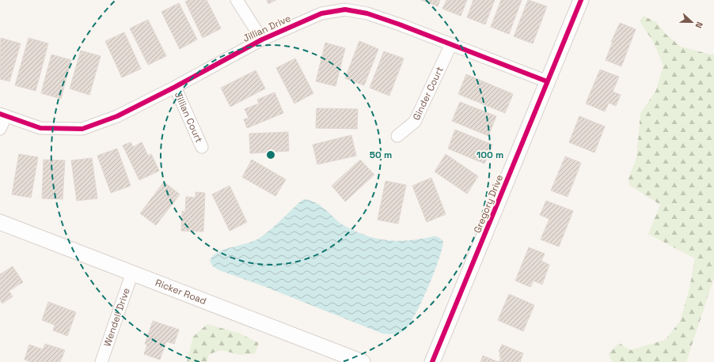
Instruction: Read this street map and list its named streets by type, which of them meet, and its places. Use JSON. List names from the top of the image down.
{
  "streets": {
    "street": [
      "Jillian Drive",
      "Ginder Court",
      "Jillian Court",
      "Gregory Drive",
      "Ricker Road",
      "Wendell Drive"
    ]
  },
  "crossings": [
    ["Jillian Drive", "Ginder Court"],
    ["Jillian Drive", "Jillian Court"],
    ["Jillian Drive", "Gregory Drive"],
    ["Ricker Road", "Wendell Drive"]
  ],
  "north": "right",
  "rings": ["50 m", "100 m"]
}
